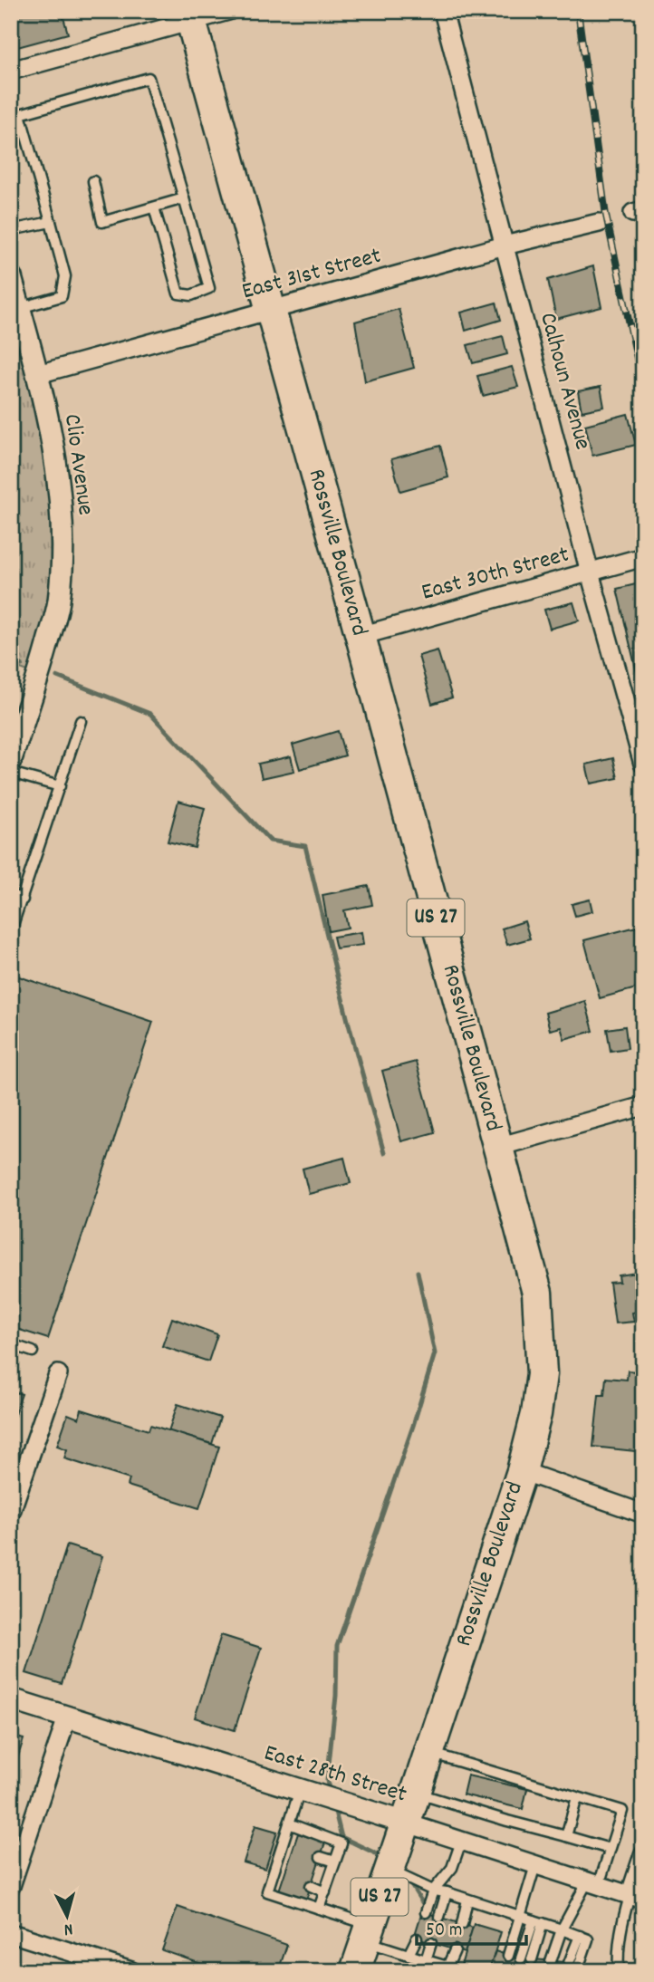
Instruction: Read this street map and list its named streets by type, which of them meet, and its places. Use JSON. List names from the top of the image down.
{
  "streets": {
    "highway": ["Rossville Boulevard", "US 27"],
    "street": [
      "East 31st Street",
      "Calhoun Avenue",
      "Clio Avenue",
      "East 30th Street",
      "East 28th Street"
    ]
  },
  "crossings": [
    ["East 31st Street", "Calhoun Avenue"],
    ["East 31st Street", "Clio Avenue"],
    ["East 31st Street", "Rossville Boulevard"],
    ["Calhoun Avenue", "East 30th Street"],
    ["Rossville Boulevard", "East 30th Street"],
    ["Rossville Boulevard", "East 28th Street"]
  ],
  "scale_bar": "50 m",
  "north": "bottom"
}
